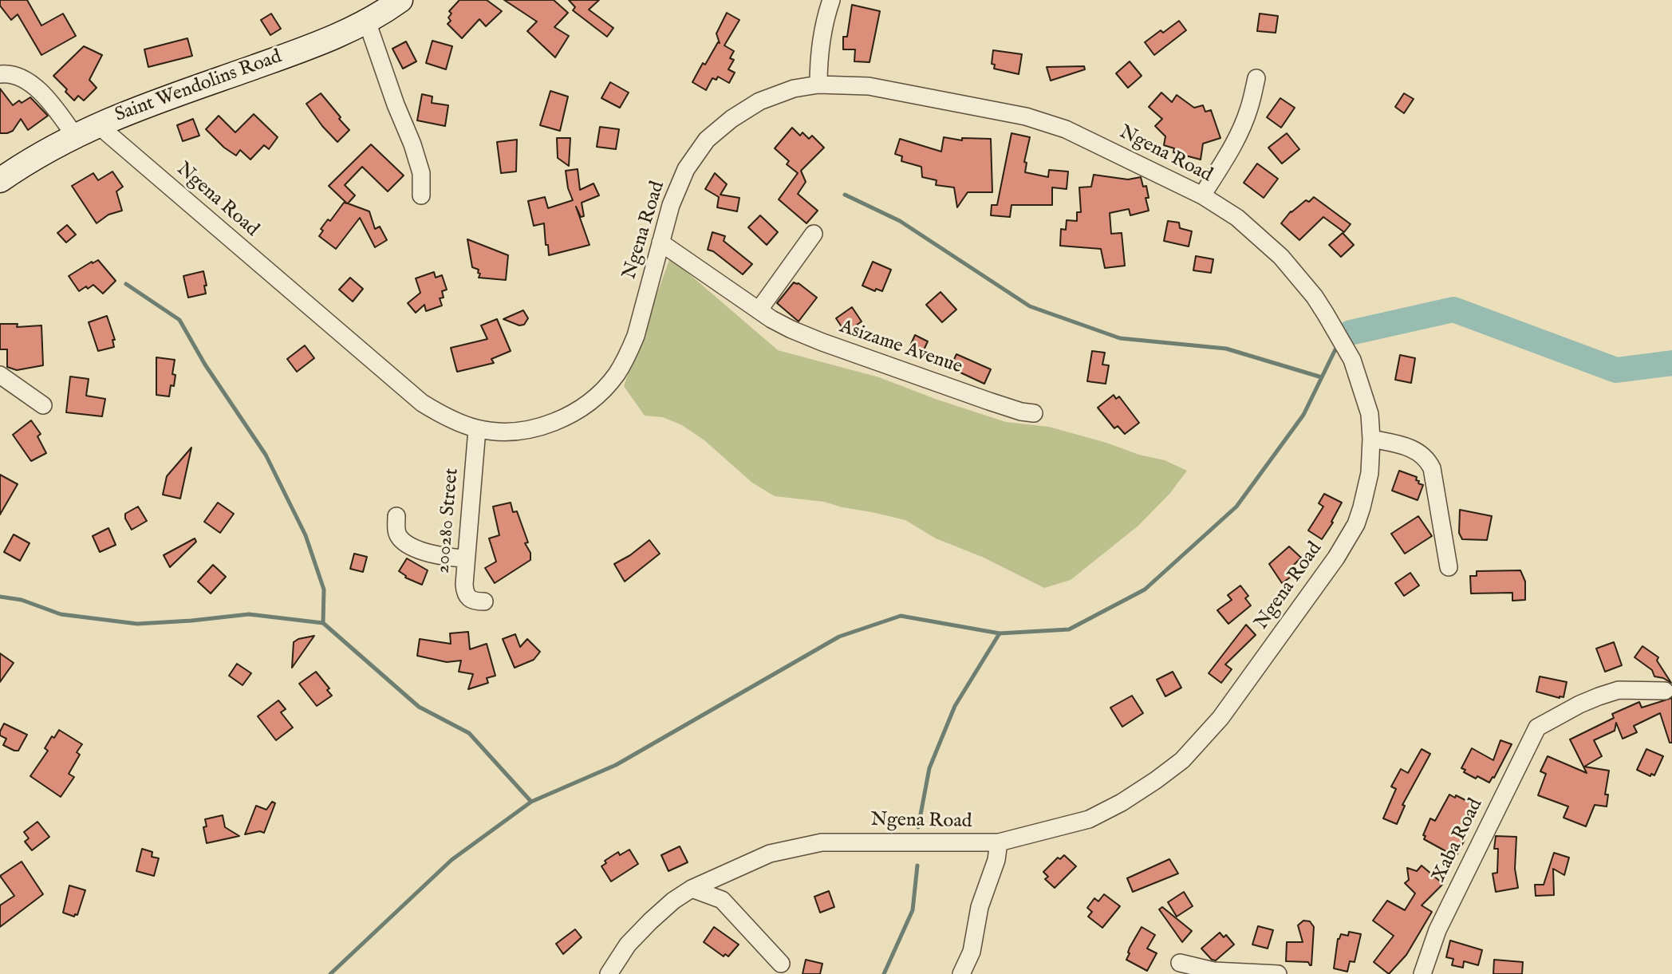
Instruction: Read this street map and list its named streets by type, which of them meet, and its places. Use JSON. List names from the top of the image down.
{
  "streets": {
    "street": [
      "Saint Wendolins Road",
      "Ngena Road",
      "Asizame Avenue",
      "200280 Street",
      "Xaba Road"
    ]
  },
  "crossings": [
    ["Saint Wendolins Road", "Ngena Road"],
    ["Ngena Road", "Asizame Avenue"],
    ["Ngena Road", "200280 Street"]
  ]
}
